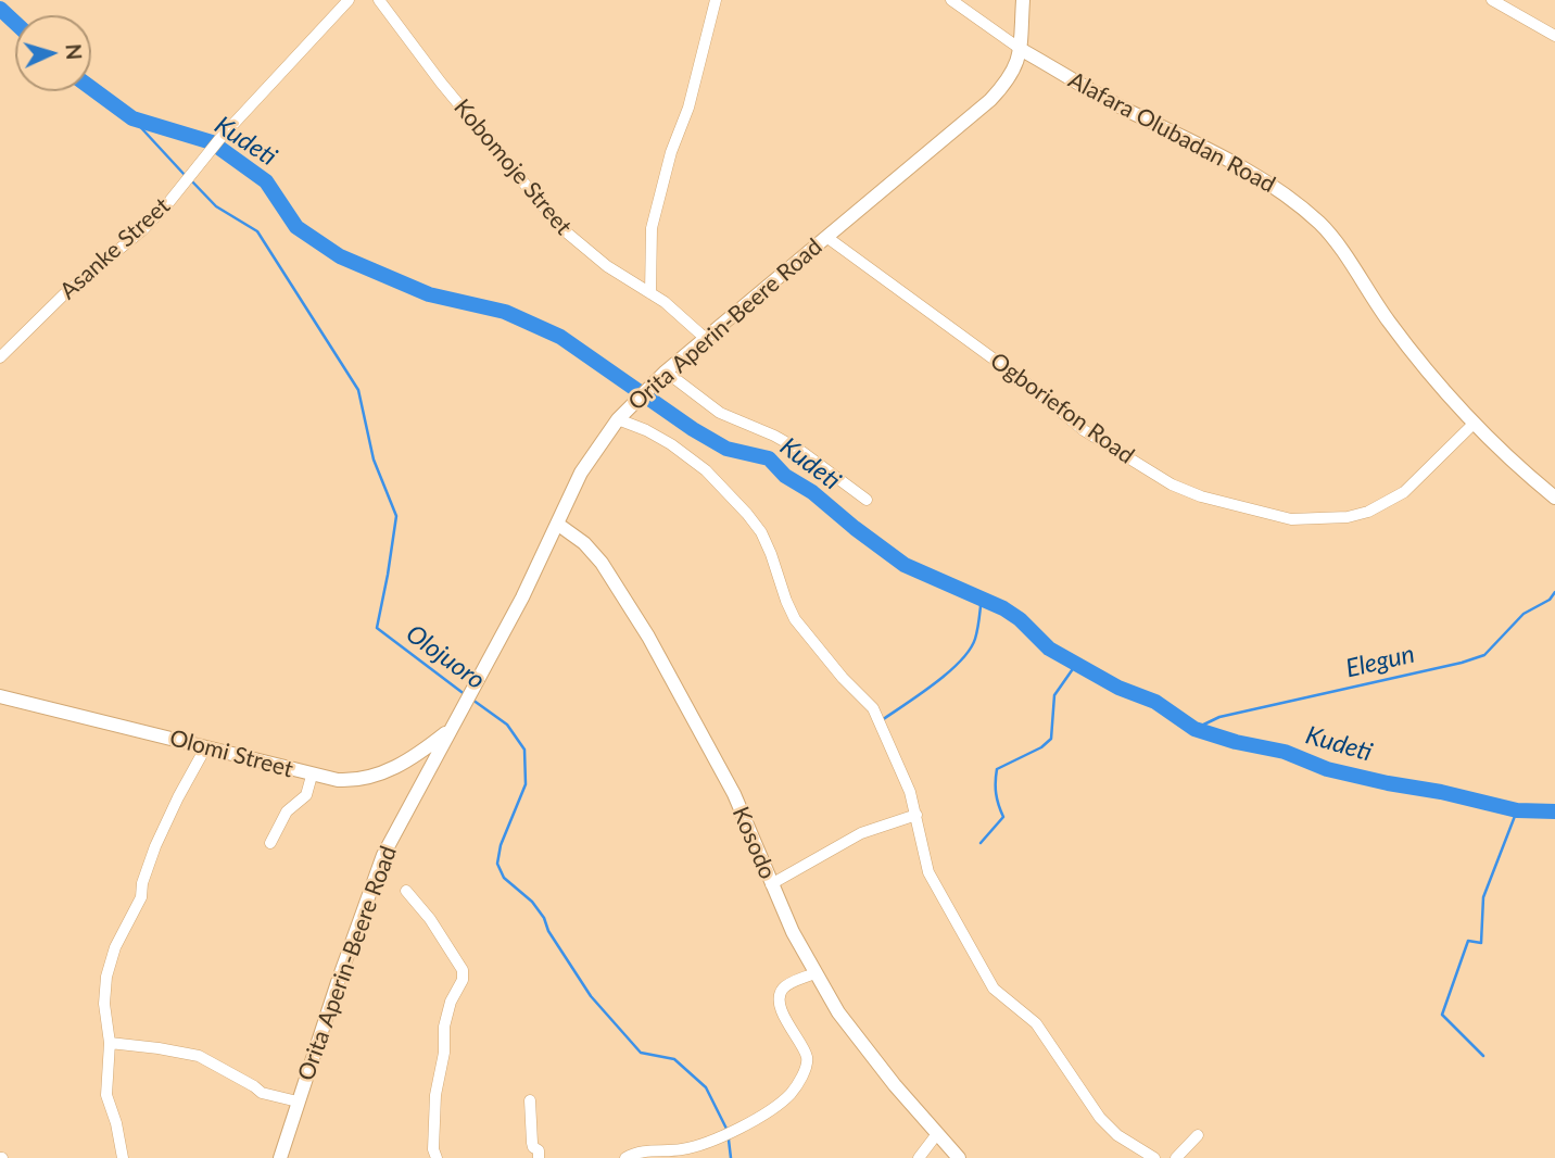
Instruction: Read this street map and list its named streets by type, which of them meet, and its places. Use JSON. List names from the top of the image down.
{
  "streets": {
    "main road": [
      "Alafara Olubadan Road",
      "Orita Aperin-Beere Road",
      "Olomi Street",
      "Kosodo"
    ],
    "street": ["Kobomoje Street", "Asanke Street", "Ogboriefon Road"]
  },
  "crossings": [
    ["Alafara Olubadan Road", "Orita Aperin-Beere Road"],
    ["Alafara Olubadan Road", "Ogboriefon Road"],
    ["Kobomoje Street", "Orita Aperin-Beere Road"],
    ["Orita Aperin-Beere Road", "Ogboriefon Road"],
    ["Orita Aperin-Beere Road", "Olomi Street"],
    ["Orita Aperin-Beere Road", "Kosodo"]
  ],
  "water": ["Kudeti", "Olojuoro", "Elegun"],
  "north": "right"
}
